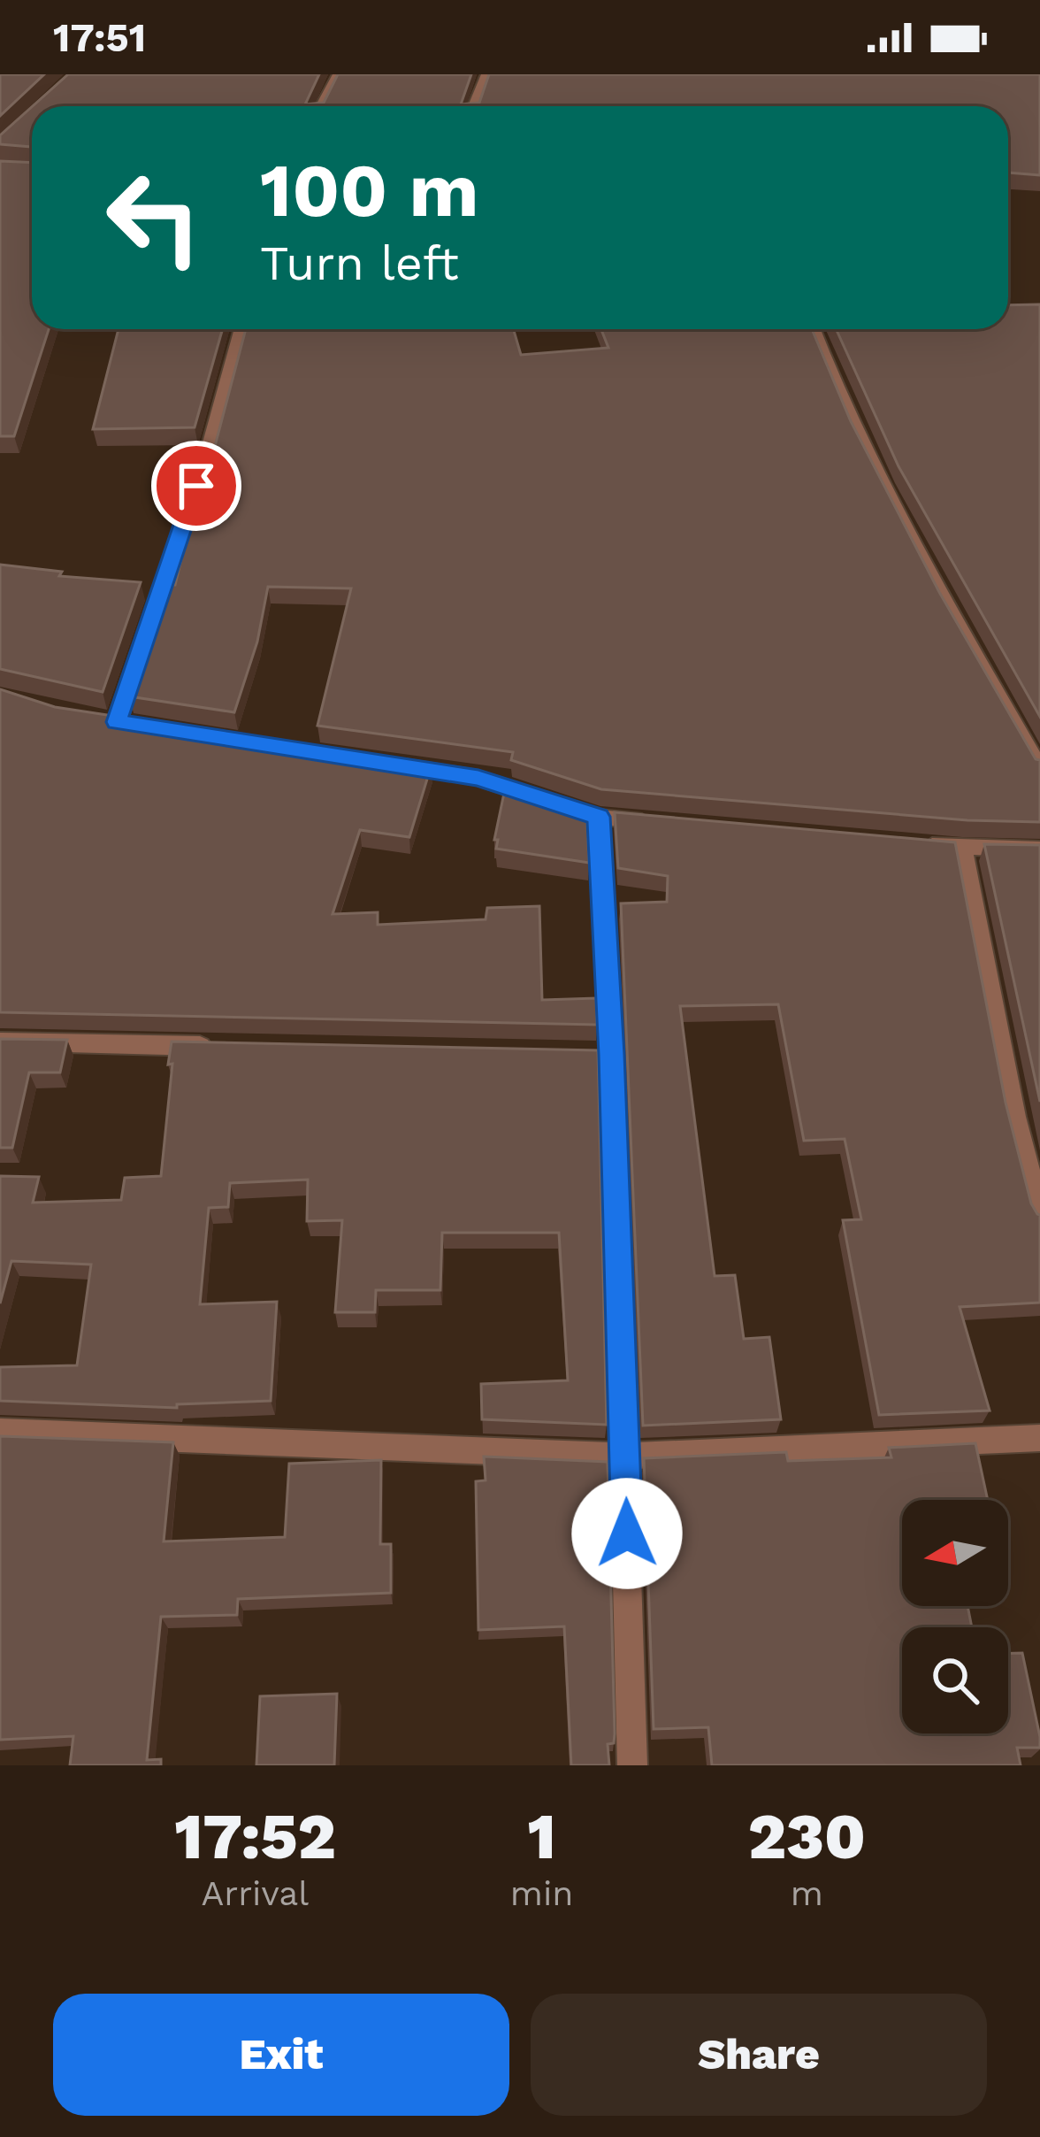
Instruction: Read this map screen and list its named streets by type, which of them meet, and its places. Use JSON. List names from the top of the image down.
{
  "north": "left",
  "page": {
    "status": "17:51",
    "turn": ["100 m", "Turn left"],
    "eta": [
      "17:52",
      "Arrival",
      "1",
      "min",
      "230",
      "m"
    ],
    "buttons": ["Exit", "Share"]
  }
}
